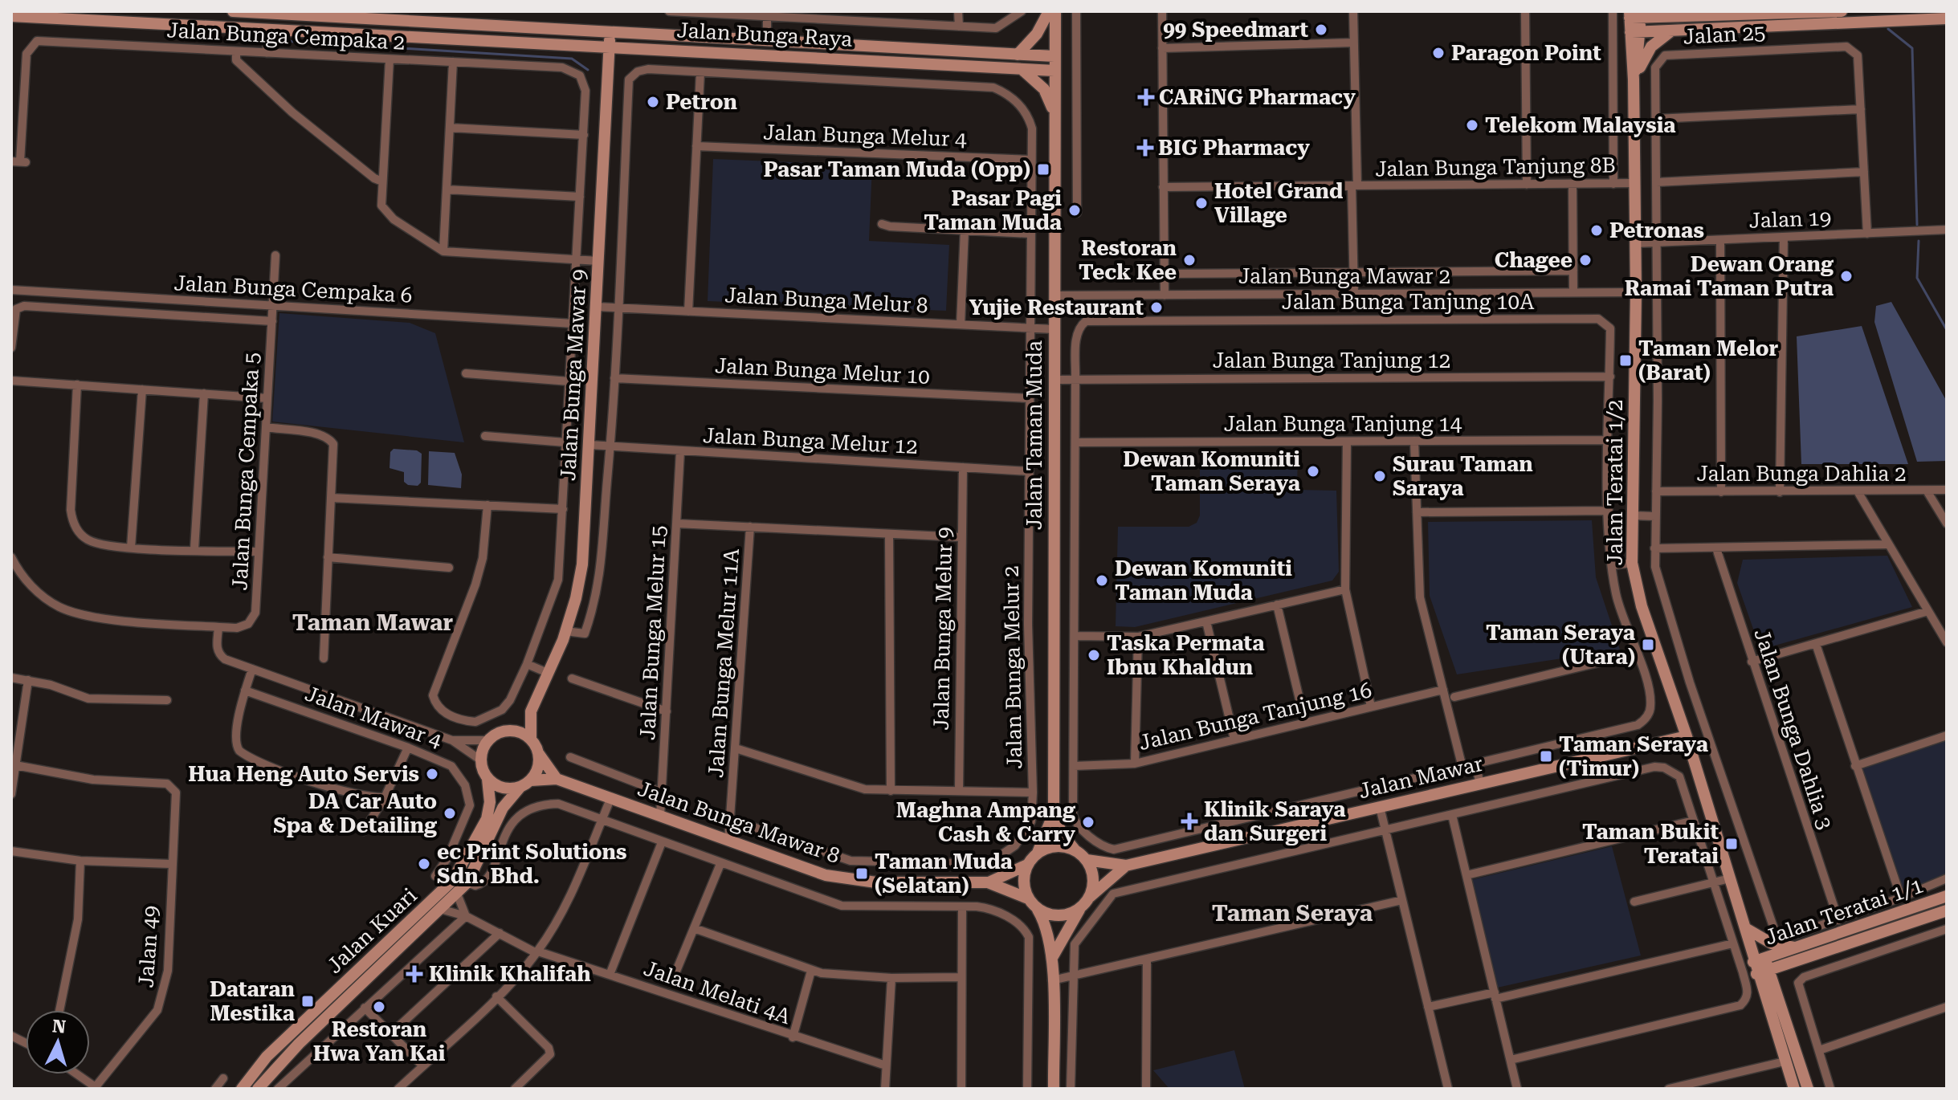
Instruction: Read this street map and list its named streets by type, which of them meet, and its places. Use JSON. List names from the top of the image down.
{
  "streets": {
    "street": [
      "Jalan Bunga Raya",
      "Jalan 25",
      "Jalan Bunga Cempaka 2",
      "Jalan Bunga Melur 4",
      "Jalan Bunga Tanjung 8B",
      "Jalan 19",
      "Jalan Bunga Mawar 2",
      "Jalan Bunga Cempaka 6",
      "Jalan Bunga Melur 8",
      "Jalan Bunga Tanjung 10A",
      "Jalan Bunga Tanjung 12",
      "Jalan Bunga Melur 10",
      "Jalan Bunga Mawar 9",
      "Jalan Bunga Tanjung 14",
      "Jalan Taman Muda",
      "Jalan Bunga Melur 12",
      "Jalan Bunga Cempaka 5",
      "Jalan Bunga Dahlia 2",
      "Jalan Teratai 1/2",
      "Jalan Bunga Melur 9",
      "Jalan Bunga Melur 15",
      "Jalan Bunga Melur 11A",
      "Jalan Bunga Melur 2",
      "Jalan Bunga Tanjung 16",
      "Jalan Mawar 4",
      "Jalan Bunga Dahlia 3",
      "Jalan Mawar",
      "Jalan Bunga Mawar 8",
      "Jalan Teratai 1/1",
      "Jalan Kuari",
      "Jalan 49",
      "Jalan Melati 4A"
    ]
  },
  "crossings": [
    ["Jalan Bunga Raya", "Jalan Bunga Mawar 9"],
    ["Jalan Bunga Raya", "Jalan Taman Muda"],
    ["Jalan 25", "Jalan 19"],
    ["Jalan 25", "Jalan Bunga Dahlia 2"],
    ["Jalan 25", "Jalan Teratai 1/2"],
    ["Jalan Bunga Melur 4", "Jalan Bunga Melur 2"],
    ["Jalan Bunga Tanjung 8B", "Jalan Teratai 1/2"],
    ["Jalan 19", "Jalan Teratai 1/2"],
    ["Jalan Bunga Mawar 2", "Jalan Taman Muda"],
    ["Jalan Bunga Mawar 2", "Jalan Teratai 1/2"],
    ["Jalan Bunga Cempaka 6", "Jalan Bunga Cempaka 5"],
    ["Jalan Bunga Melur 8", "Jalan Bunga Mawar 9"],
    ["Jalan Bunga Melur 8", "Jalan Taman Muda"],
    ["Jalan Bunga Melur 8", "Jalan Bunga Melur 2"],
    ["Jalan Bunga Tanjung 10A", "Jalan Bunga Tanjung 12"],
    ["Jalan Bunga Tanjung 10A", "Jalan Bunga Tanjung 14"],
    ["Jalan Bunga Tanjung 10A", "Jalan Bunga Tanjung 16"],
    ["Jalan Bunga Tanjung 12", "Jalan Taman Muda"],
    ["Jalan Bunga Melur 10", "Jalan Bunga Melur 2"],
    ["Jalan Bunga Mawar 9", "Jalan Bunga Melur 12"],
    ["Jalan Bunga Mawar 9", "Jalan Bunga Mawar 8"],
    ["Jalan Bunga Mawar 9", "Jalan Kuari"],
    ["Jalan Taman Muda", "Jalan Mawar"],
    ["Jalan Taman Muda", "Jalan Bunga Mawar 8"],
    ["Jalan Bunga Melur 12", "Jalan Bunga Melur 9"],
    ["Jalan Bunga Melur 12", "Jalan Bunga Melur 15"],
    ["Jalan Bunga Melur 12", "Jalan Bunga Melur 2"],
    ["Jalan Bunga Dahlia 2", "Jalan Teratai 1/2"],
    ["Jalan Teratai 1/2", "Jalan Bunga Dahlia 3"],
    ["Jalan Teratai 1/2", "Jalan Mawar"],
    ["Jalan Teratai 1/2", "Jalan Teratai 1/1"],
    ["Jalan Bunga Melur 15", "Jalan Bunga Mawar 8"],
    ["Jalan Bunga Melur 11A", "Jalan Bunga Melur 2"],
    ["Jalan Bunga Melur 11A", "Jalan Bunga Mawar 8"],
    ["Jalan Mawar 4", "Jalan Kuari"],
    ["Jalan Mawar", "Jalan Bunga Mawar 8"],
    ["Jalan Bunga Mawar 8", "Jalan Kuari"],
    ["Jalan Kuari", "Jalan Melati 4A"]
  ],
  "districts": ["Taman Mawar", "Taman Seraya"],
  "places": {
    "other": [
      "99 Speedmart",
      "Paragon Point",
      "Petron",
      "Telekom Malaysia",
      "Hotel Grand Village",
      "Pasar Pagi Taman Muda",
      "Petronas",
      "Restoran Teck Kee",
      "Chagee",
      "Dewan Orang Ramai Taman Putra",
      "Yujie Restaurant",
      "Dewan Komuniti Taman Seraya",
      "Surau Taman Saraya",
      "Dewan Komuniti Taman Muda",
      "Taska Permata Ibnu Khaldun",
      "Hua Heng Auto Servis",
      "DA Car Auto Spa & Detailing",
      "Maghna Ampang Cash & Carry",
      "ec Print Solutions Sdn. Bhd.",
      "Restoran Hwa Yan Kai"
    ],
    "health": [
      "CARiNG Pharmacy",
      "BIG Pharmacy",
      "Klinik Saraya dan Surgeri",
      "Klinik Khalifah"
    ],
    "transit": [
      "Pasar Taman Muda (Opp)",
      "Taman Melor (Barat)",
      "Taman Seraya (Utara)",
      "Taman Seraya (Timur)",
      "Taman Bukit Teratai",
      "Taman Muda (Selatan)",
      "Dataran Mestika"
    ]
  },
  "north": "top"
}
